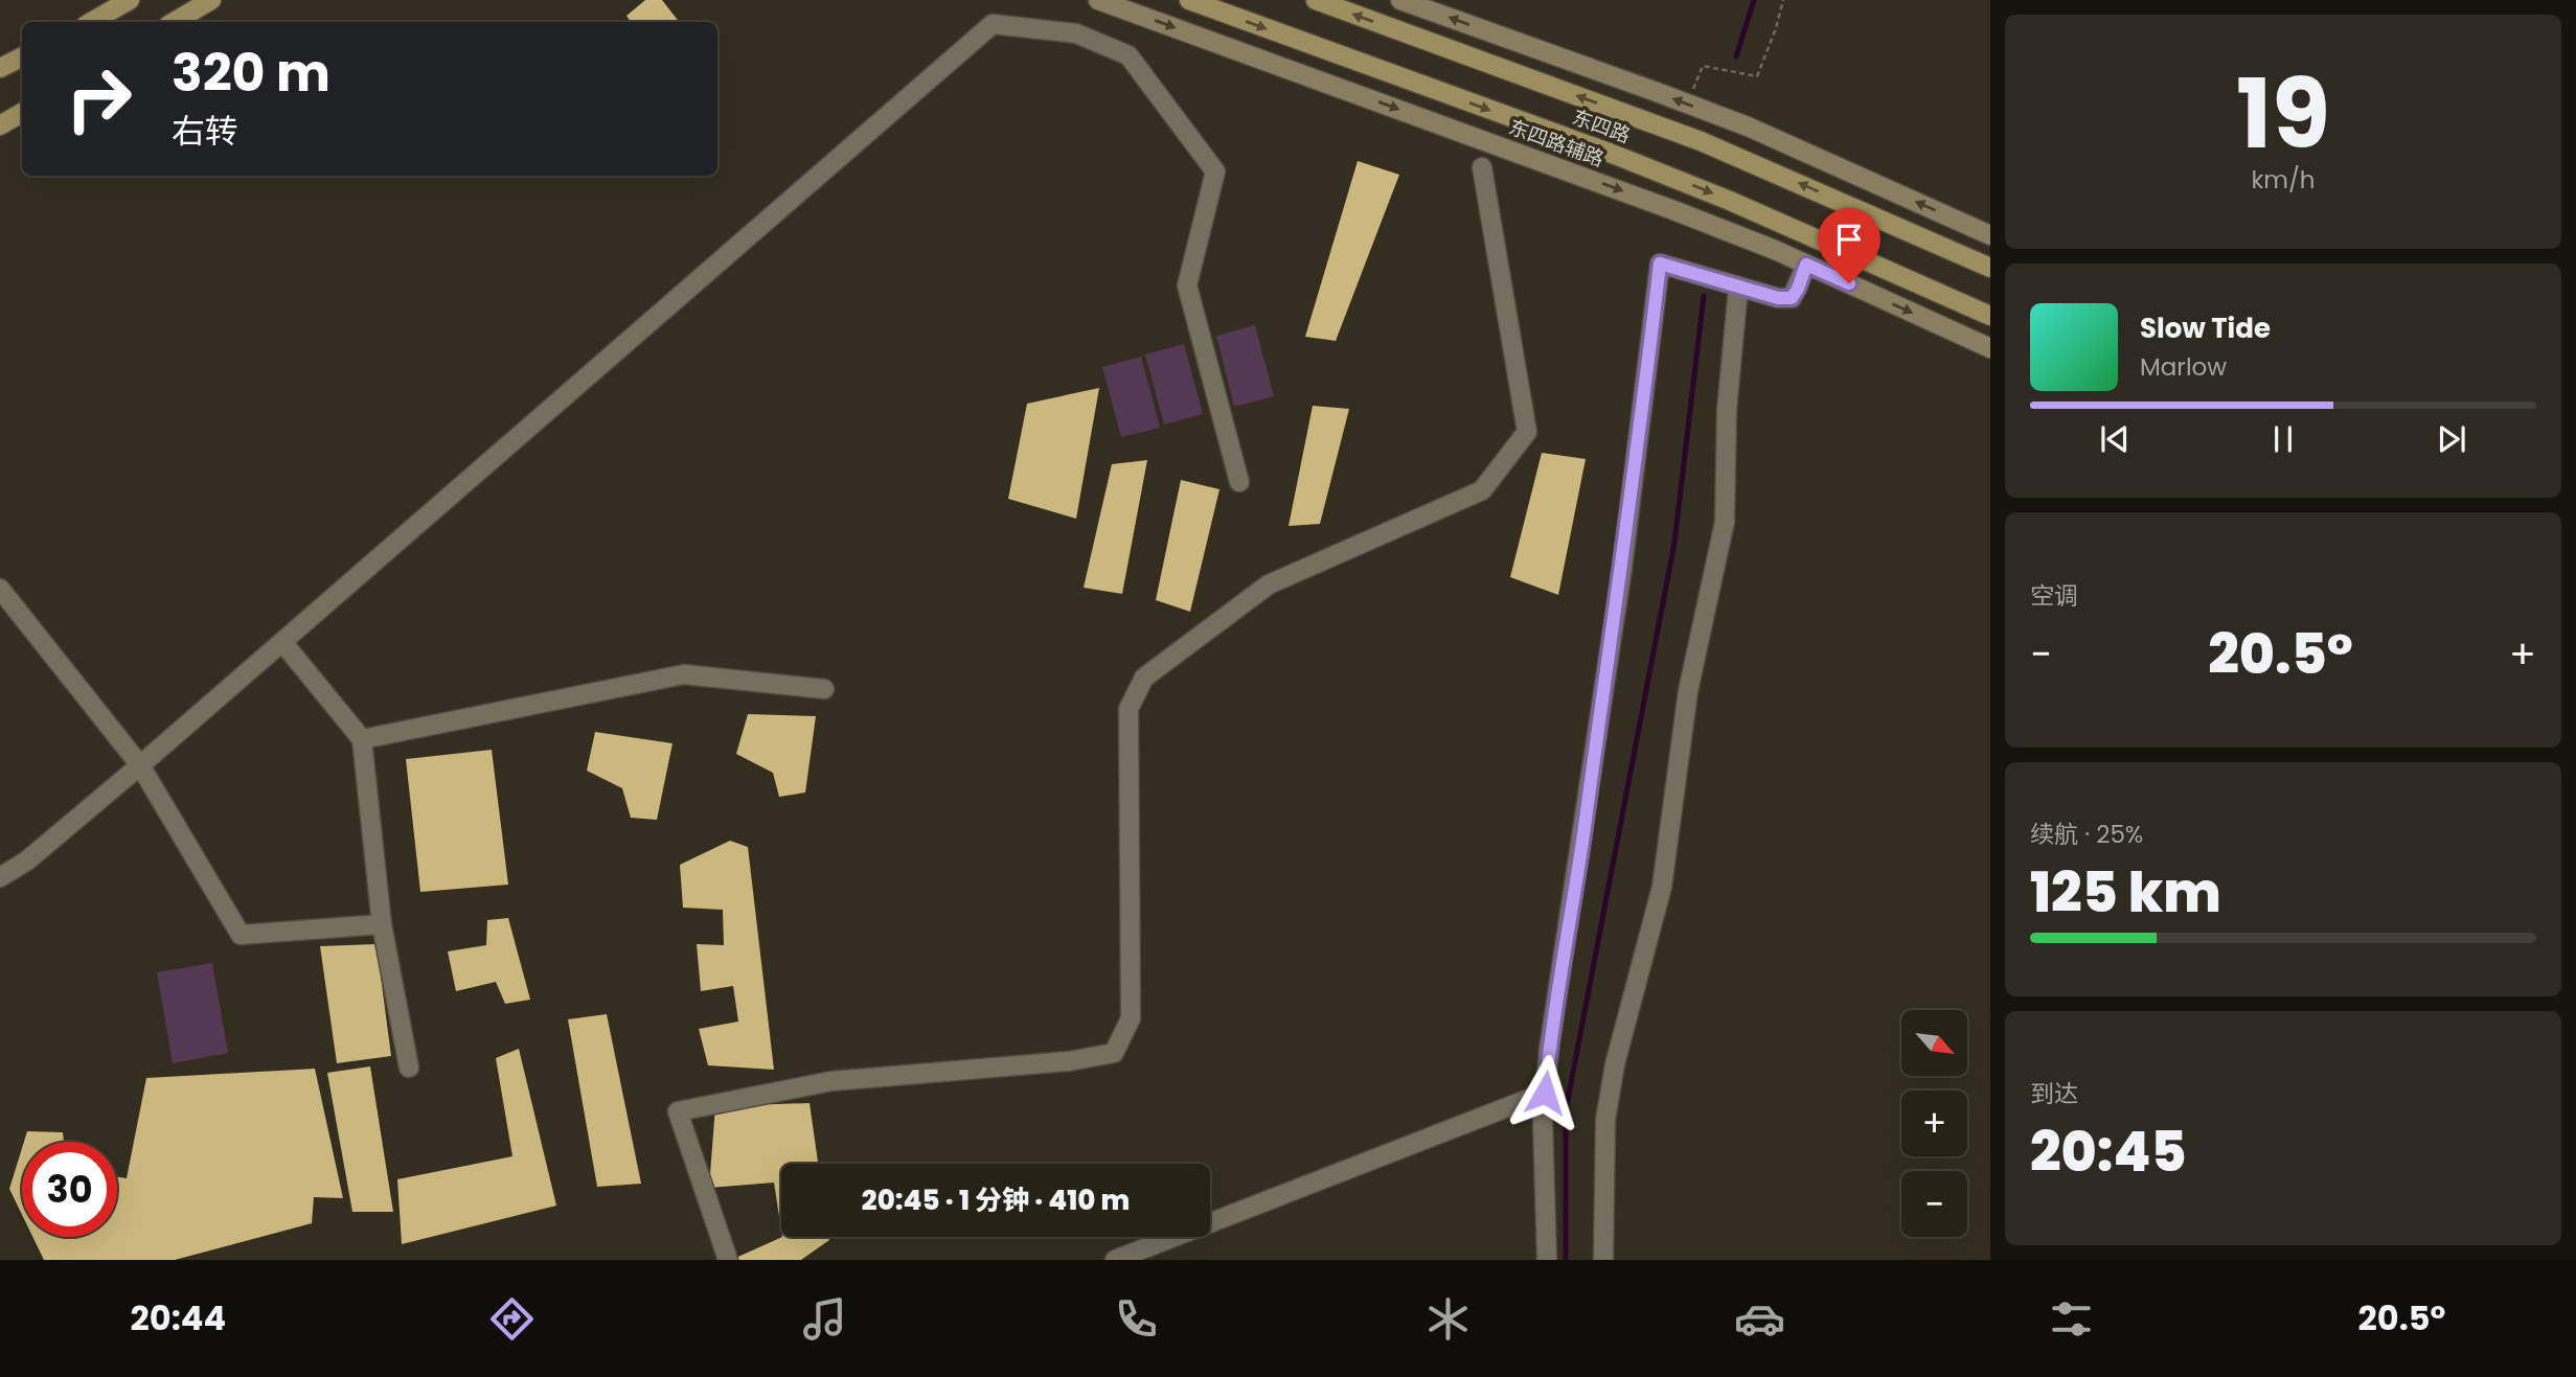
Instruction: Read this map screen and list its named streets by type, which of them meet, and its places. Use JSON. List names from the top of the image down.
{
  "streets": {
    "main road": ["东四路", "东四路辅路"]
  },
  "north": "bottom right",
  "page": {
    "tile": [
      ["19", "km/h"],
      "空调",
      ["续航 · 25%", "125 km"],
      ["到达", "20:45"]
    ],
    "turn": ["320 m", "右转"],
    "song": ["Slow Tide", "Marlow"],
    "heat": ["−", "20.5°", "+"],
    "map_buttons": ["+", "−"],
    "limit": "30",
    "trip": "20:45 · 1 分钟 · 410 m",
    "tabs": ["20:44", "20.5°"]
  }
}
